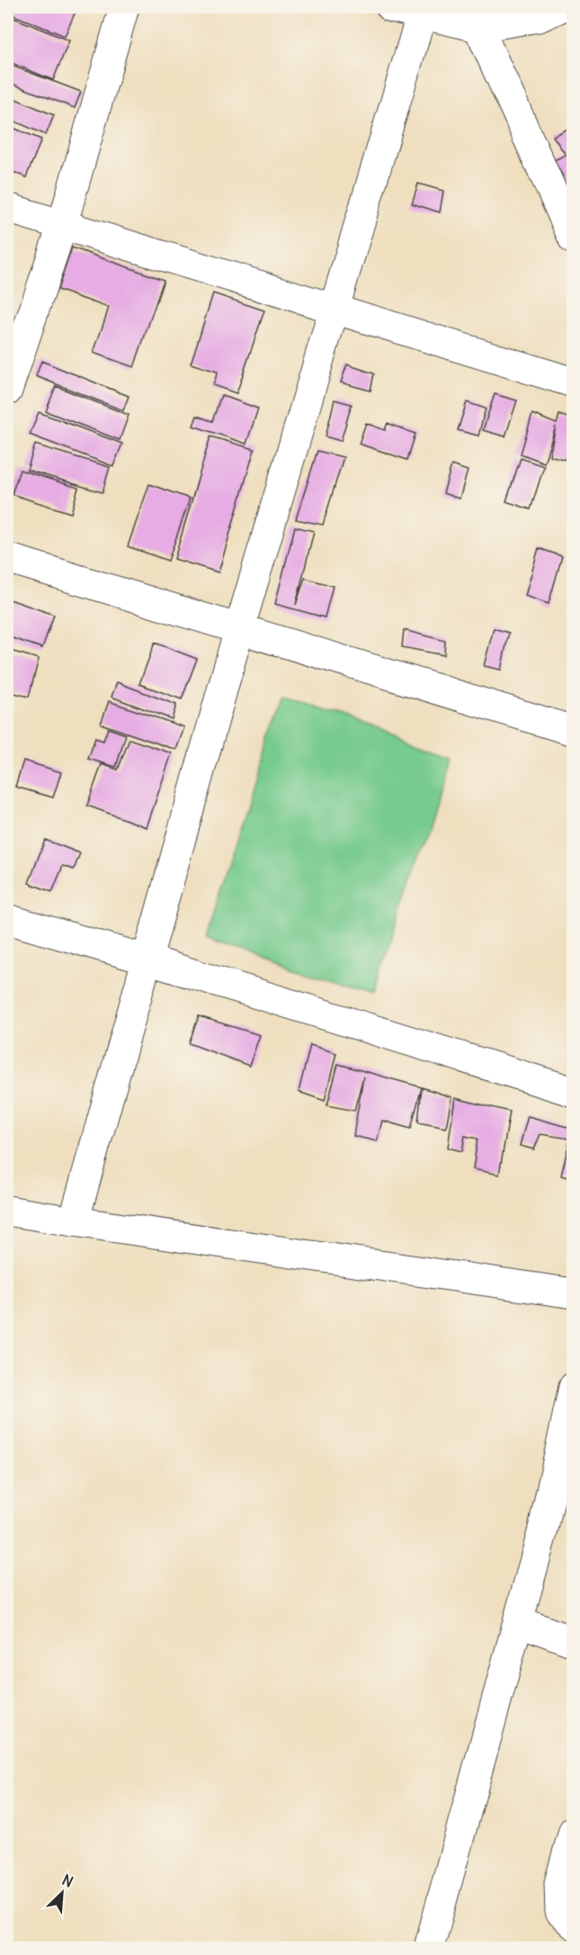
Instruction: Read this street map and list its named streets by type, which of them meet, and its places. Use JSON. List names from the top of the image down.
{
  "north": "top right"
}
